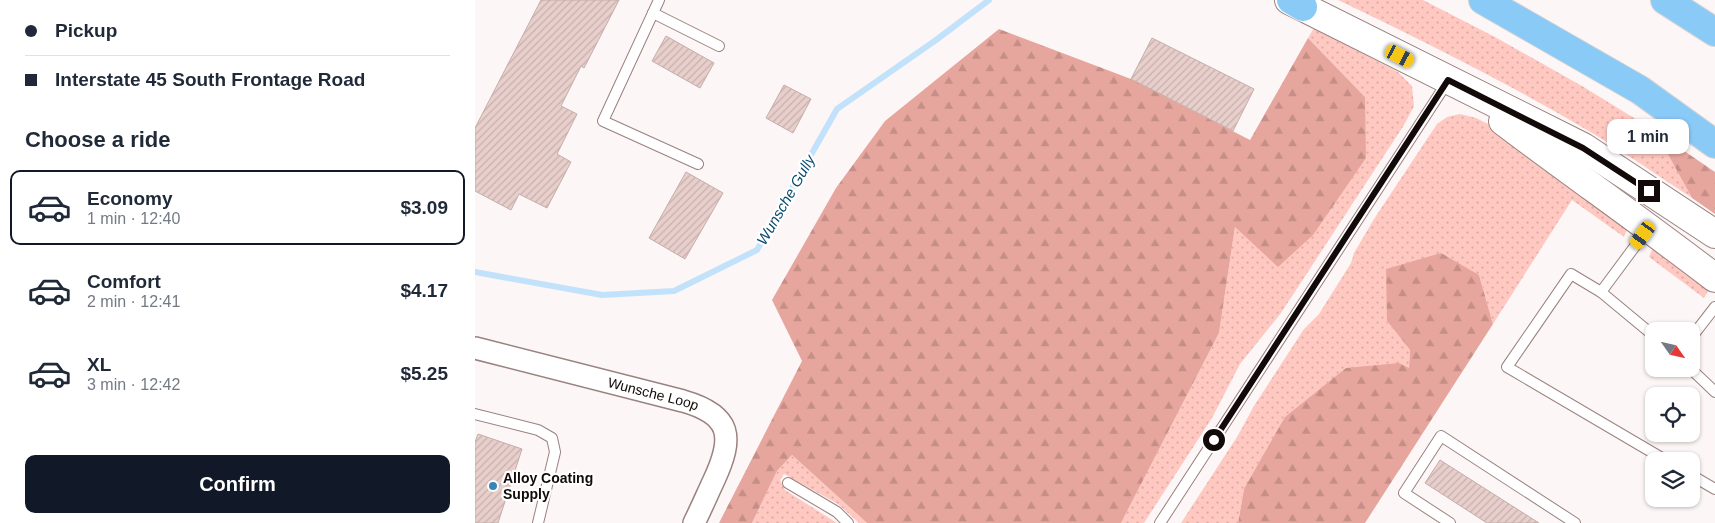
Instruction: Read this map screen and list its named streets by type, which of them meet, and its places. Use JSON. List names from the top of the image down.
{
  "streets": {
    "street": ["Wunsche Loop"]
  },
  "water": ["Wunsche Gully"],
  "places": ["Alloy Coating Supply"],
  "north": "bottom right",
  "page": {
    "banner": ["Pickup", "Interstate 45 South Frontage Road"],
    "heading": "Choose a ride",
    "bubble": "1 min",
    "list": [
      {
        "name": "Economy",
        "note": "1 min · 12:40",
        "value": "$3.09"
      },
      {
        "name": "Comfort",
        "note": "2 min · 12:41",
        "value": "$4.17"
      },
      {
        "name": "XL",
        "note": "3 min · 12:42",
        "value": "$5.25"
      }
    ],
    "buttons": "Confirm"
  }
}
